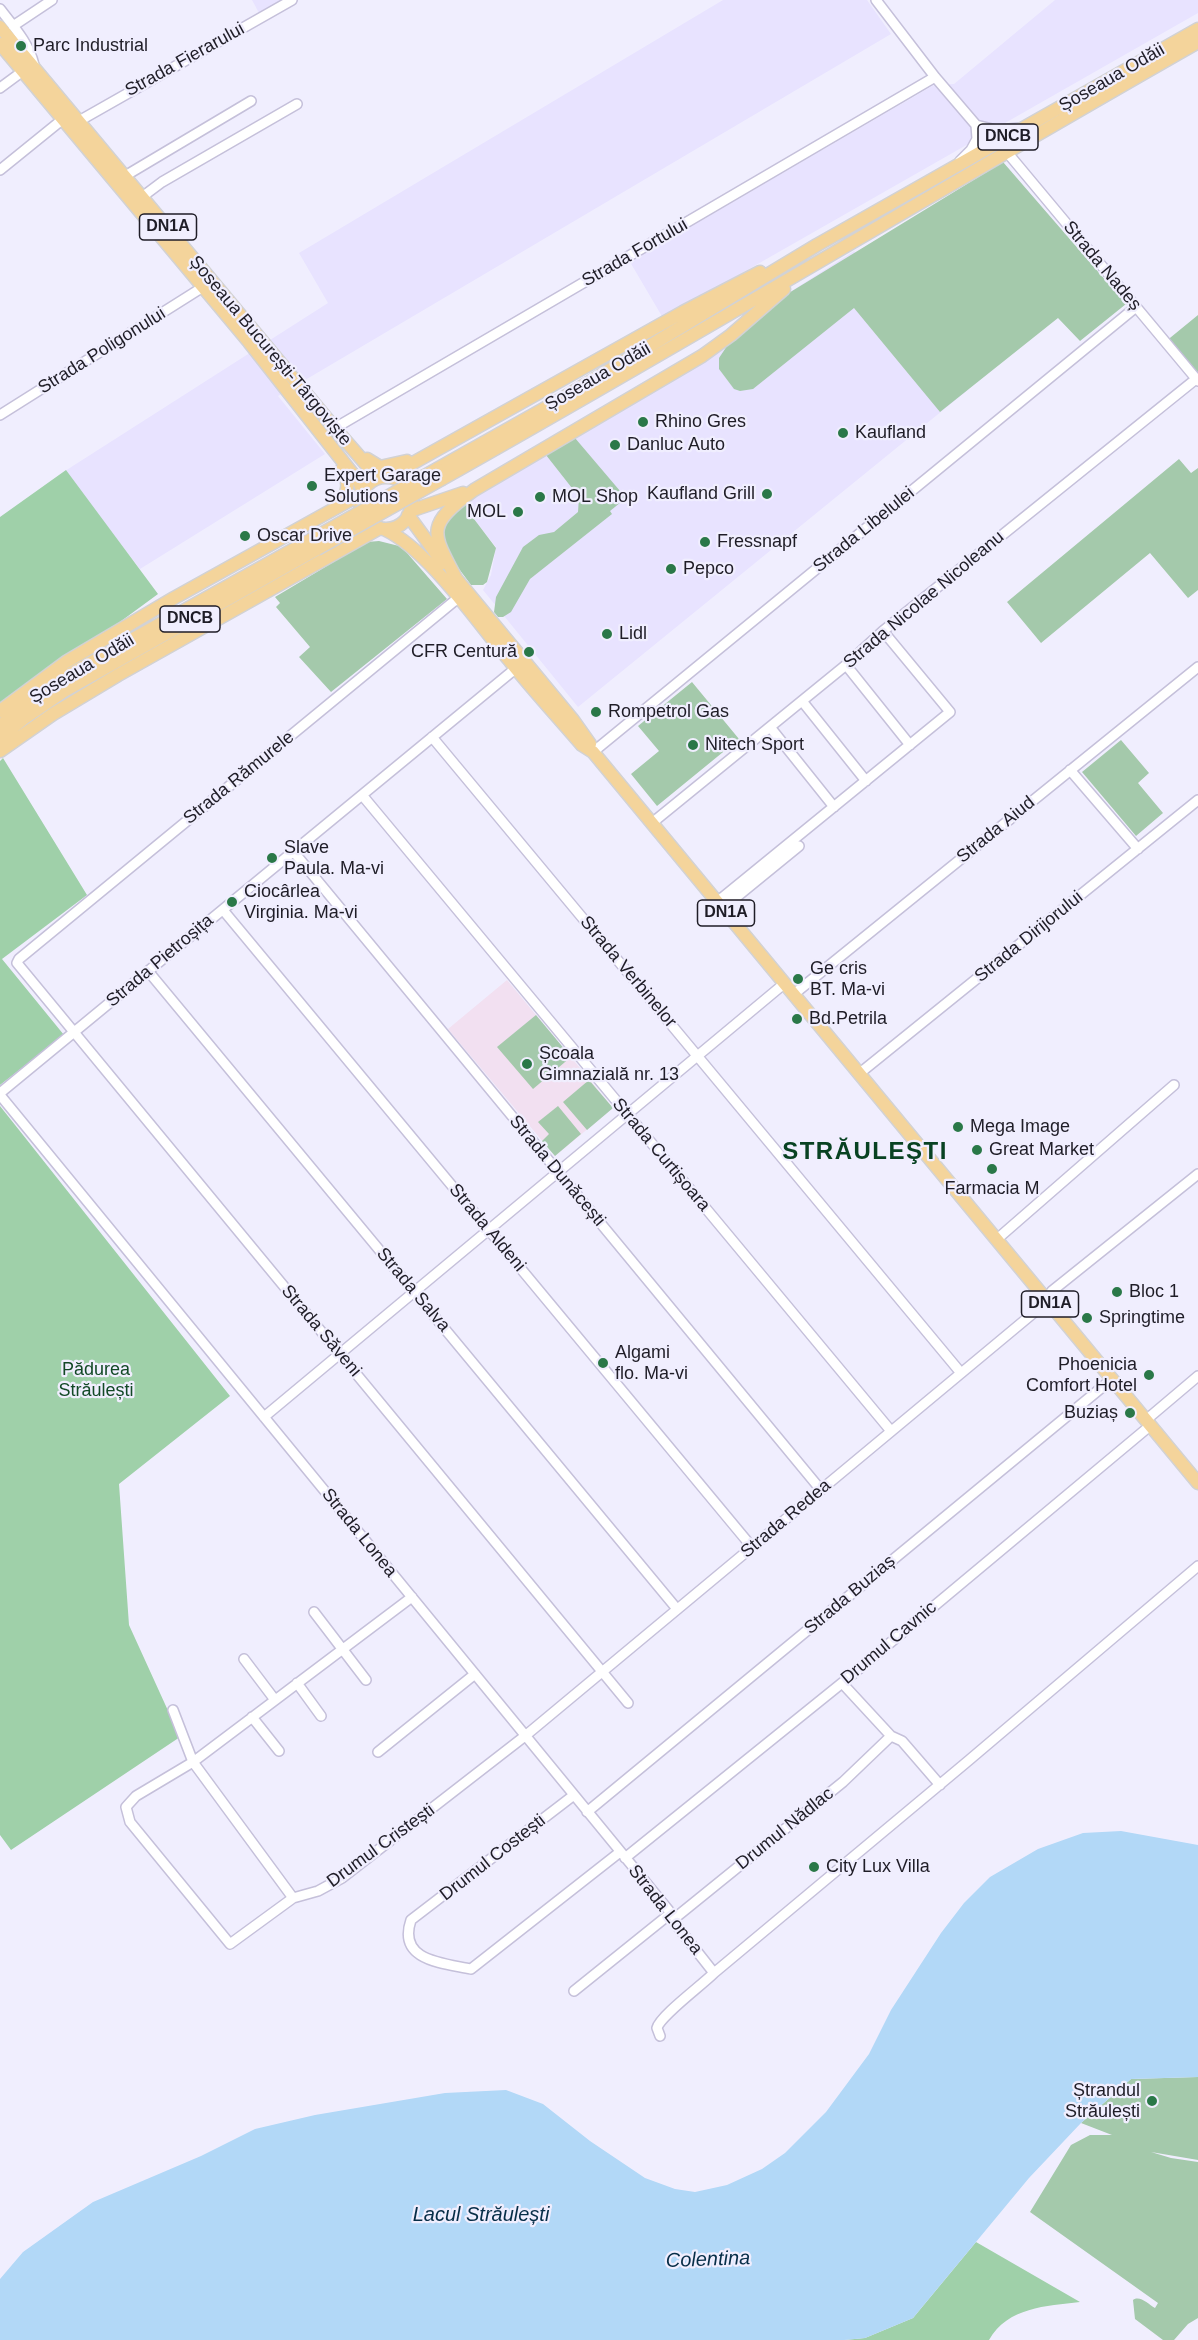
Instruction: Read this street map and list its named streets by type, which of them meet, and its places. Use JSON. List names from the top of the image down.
{
  "streets": {
    "main road": [
      "Șoseaua Odăii",
      "DNCB",
      "DN1A",
      "Șoseaua București-Târgoviște"
    ],
    "street": [
      "Strada Fierarului",
      "Strada Fortului",
      "Strada Nadeș",
      "Strada Poligonului",
      "Strada Libelulei",
      "Strada Nicolae Nicoleanu",
      "Strada Rămurele",
      "Strada Aiud",
      "Strada Dirijorului",
      "Strada Pietroșița",
      "Strada Verbinelor",
      "Strada Curtișoara",
      "Strada Dunăcești",
      "Strada Aldeni",
      "Strada Salva",
      "Strada Săveni",
      "Strada Redea",
      "Strada Lonea",
      "Strada Buziaș",
      "Drumul Cavnic",
      "Drumul Nădlac",
      "Drumul Cristești",
      "Drumul Costești"
    ]
  },
  "crossings": [
    ["Strada Fierarului", "Șoseaua București-Târgoviște"],
    ["Șoseaua Odăii", "Strada Nadeș"],
    ["DN1A", "Șoseaua București-Târgoviște"],
    ["DN1A", "Strada Libelulei"],
    ["DN1A", "Strada Nicolae Nicoleanu"],
    ["DN1A", "Strada Rămurele"],
    ["DN1A", "Strada Aiud"],
    ["DN1A", "Strada Dirijorului"],
    ["DN1A", "Strada Pietroșița"],
    ["DN1A", "Strada Redea"],
    ["DN1A", "Strada Buziaș"],
    ["DN1A", "Drumul Cavnic"],
    ["Strada Fortului", "Șoseaua București-Târgoviște"],
    ["Strada Nadeș", "Strada Libelulei"],
    ["Strada Nadeș", "Strada Nicolae Nicoleanu"],
    ["Strada Poligonului", "Șoseaua București-Târgoviște"],
    ["Strada Rămurele", "Strada Săveni"],
    ["Strada Pietroșița", "Strada Verbinelor"],
    ["Strada Pietroșița", "Strada Curtișoara"],
    ["Strada Pietroșița", "Strada Dunăcești"],
    ["Strada Pietroșița", "Strada Aldeni"],
    ["Strada Pietroșița", "Strada Salva"],
    ["Strada Pietroșița", "Strada Săveni"],
    ["Strada Pietroșița", "Strada Lonea"],
    ["Strada Verbinelor", "Strada Redea"],
    ["Strada Curtișoara", "Strada Redea"],
    ["Strada Dunăcești", "Strada Redea"],
    ["Strada Aldeni", "Strada Redea"],
    ["Strada Salva", "Strada Redea"],
    ["Strada Săveni", "Strada Redea"],
    ["Strada Redea", "Strada Lonea"],
    ["Strada Redea", "Drumul Cristești"],
    ["Strada Lonea", "Strada Buziaș"],
    ["Strada Lonea", "Drumul Cavnic"],
    ["Strada Lonea", "Drumul Nădlac"],
    ["Strada Lonea", "Drumul Cristești"],
    ["Strada Lonea", "Drumul Costești"],
    ["Drumul Cavnic", "Drumul Costești"]
  ],
  "districts": ["STRĂULEŞTI"],
  "water": ["Lacul Străulești", "Colentina"],
  "parks": ["Pădurea Străulești"],
  "places": [
    "Parc Industrial",
    "Rhino Gres",
    "Kaufland",
    "Danluc Auto",
    "Expert Garage Solutions",
    "Kaufland Grill",
    "MOL Shop",
    "MOL",
    "Oscar Drive",
    "Fressnapf",
    "Pepco",
    "Lidl",
    "CFR Centură",
    "Rompetrol Gas",
    "Nitech Sport",
    "Slave Paula. Ma-vi",
    "Ciocârlea Virginia. Ma-vi",
    "Ge cris BT. Ma-vi",
    "Bd.Petrila",
    "Școala Gimnazială nr. 13",
    "Mega Image",
    "Great Market",
    "Farmacia M",
    "Bloc 1",
    "Springtime",
    "Algami flo. Ma-vi",
    "Phoenicia Comfort Hotel",
    "Buziaș",
    "City Lux Villa",
    "Ștrandul Străulești"
  ]
}
